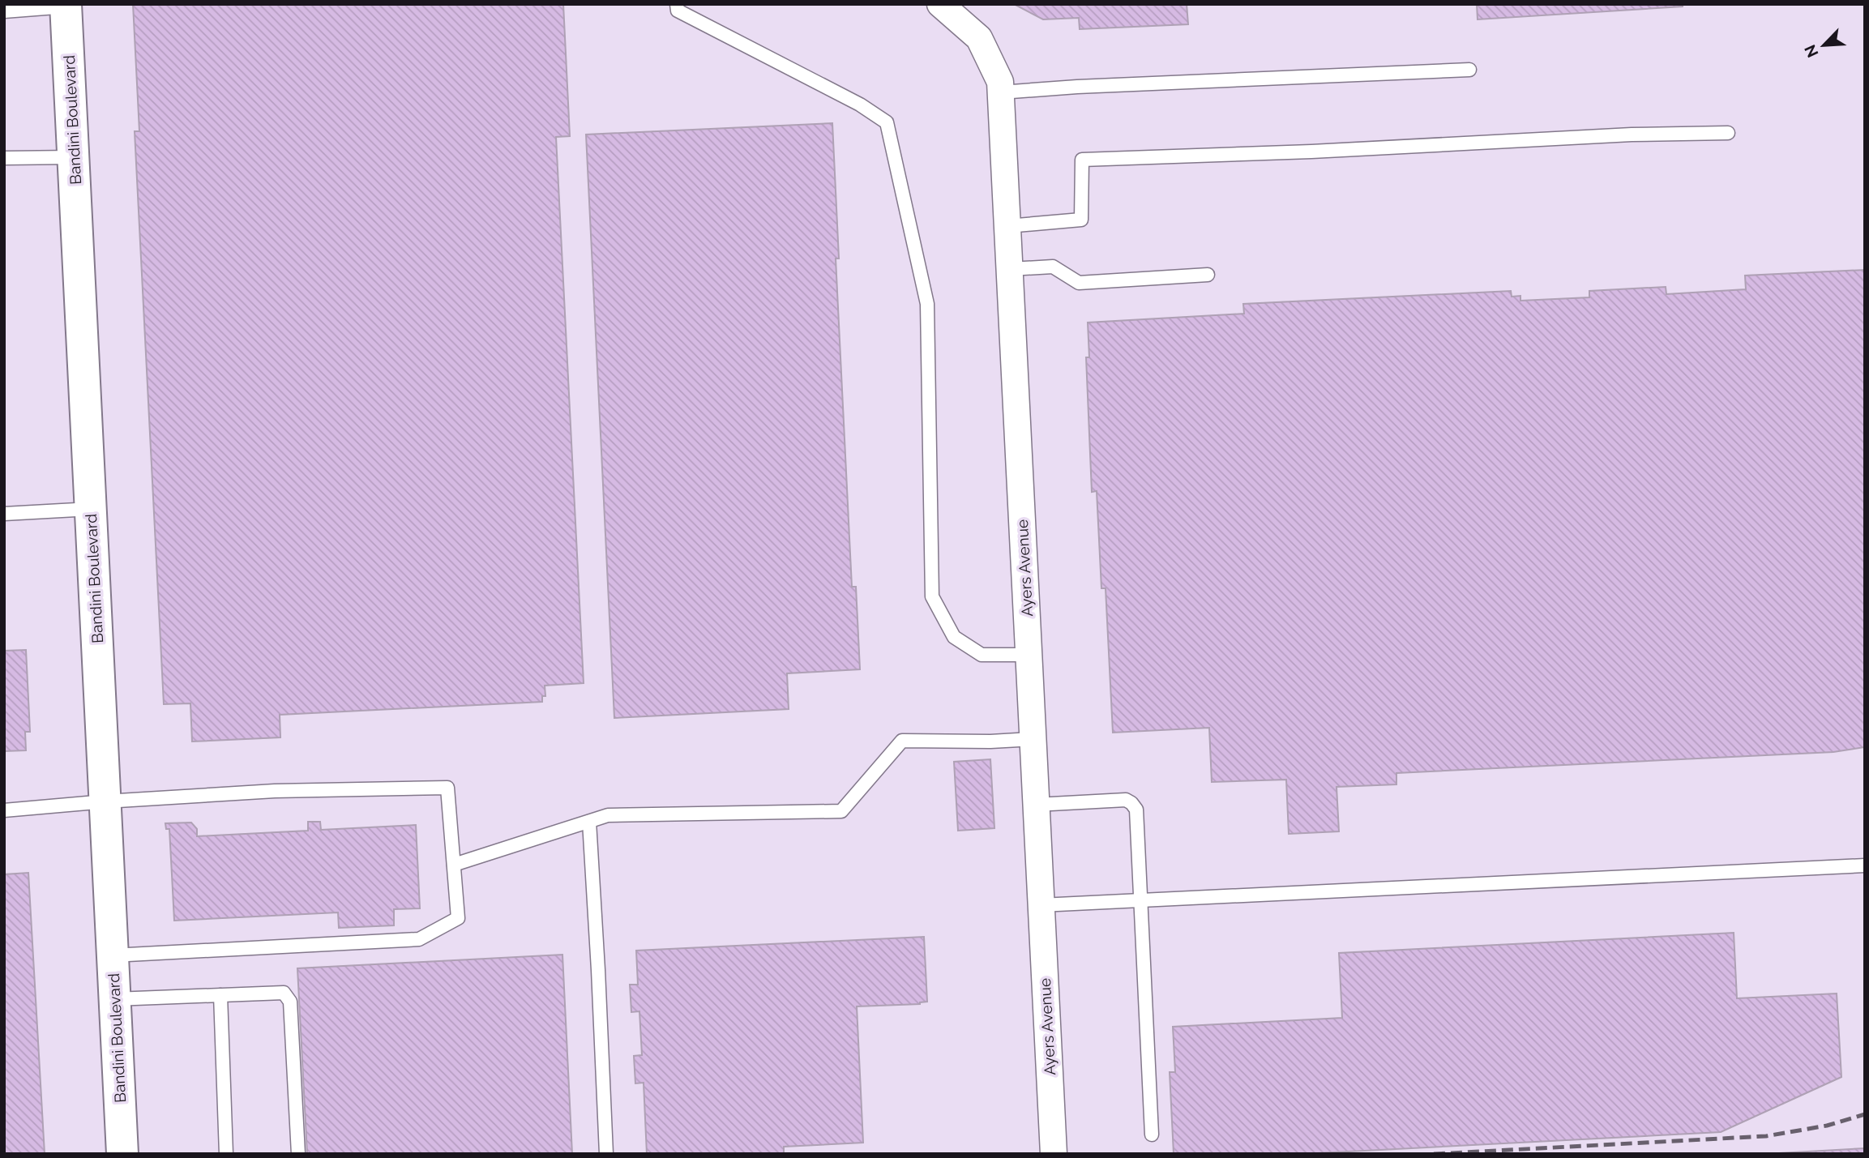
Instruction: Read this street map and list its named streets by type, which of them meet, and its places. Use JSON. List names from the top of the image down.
{
  "streets": {
    "main road": ["Bandini Boulevard"],
    "street": ["Ayers Avenue"]
  },
  "north": "bottom left"
}
